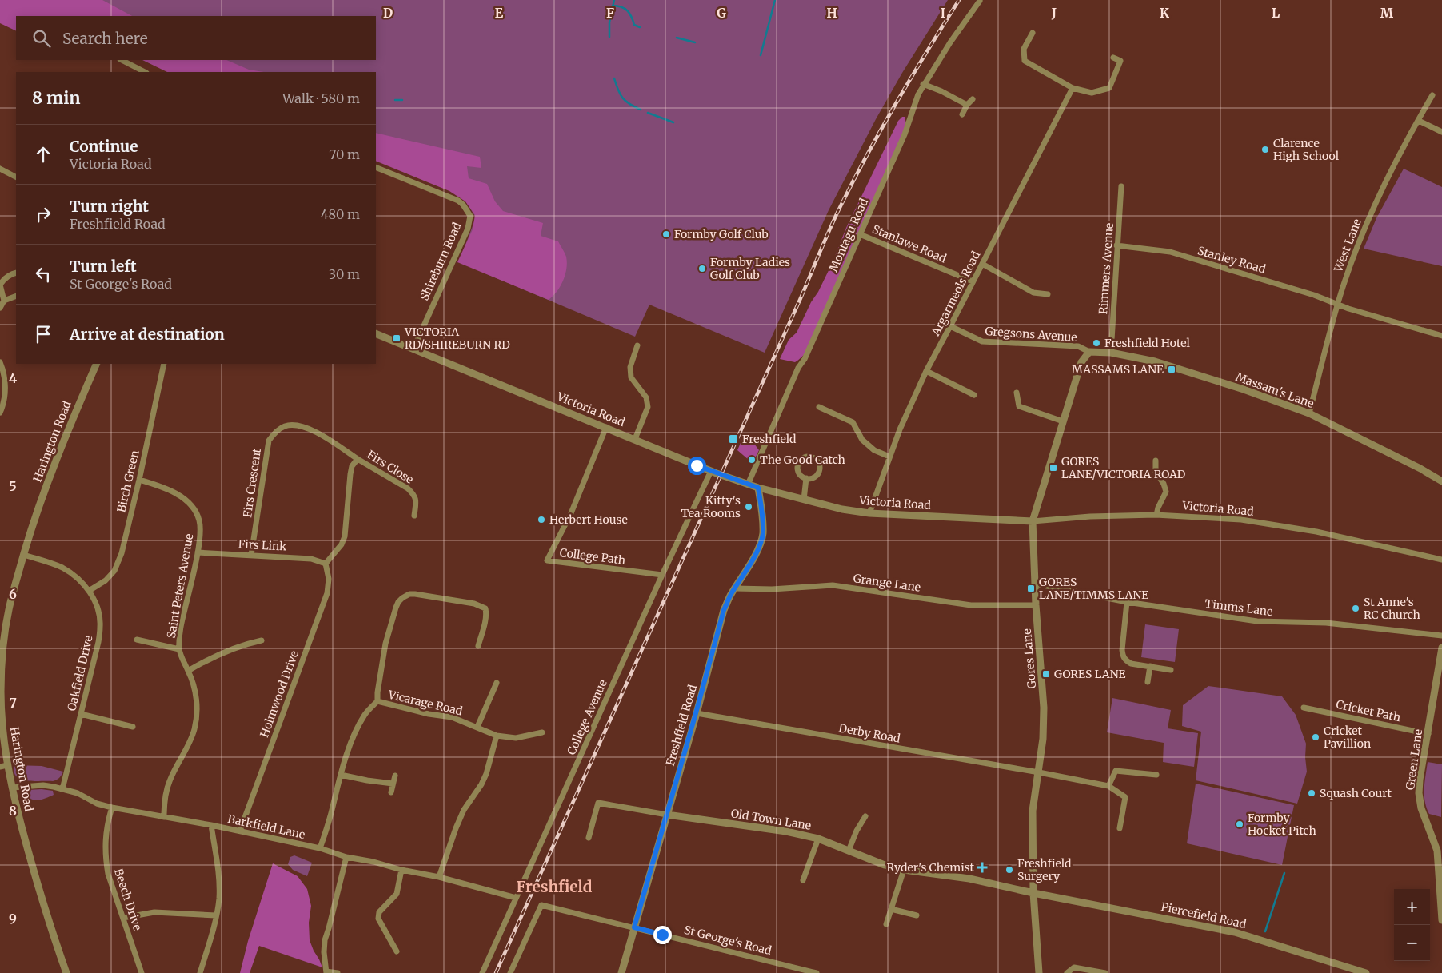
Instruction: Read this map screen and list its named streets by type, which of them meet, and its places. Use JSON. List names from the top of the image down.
{
  "streets": {
    "street": [
      "Montagu Road",
      "Stanlawe Road",
      "West Lane",
      "Stanley Road",
      "Shireburn Road",
      "Rimmers Avenue",
      "Argarmeols Road",
      "Gregsons Avenue",
      "Massam's Lane",
      "Victoria Road",
      "Harington Road",
      "Firs Close",
      "Birch Green",
      "Firs Crescent",
      "Firs Link",
      "College Path",
      "Grange Lane",
      "Saint Peters Avenue",
      "Timms Lane",
      "Gores Lane",
      "Oakfield Drive",
      "Holmwood Drive",
      "Vicarage Road",
      "Cricket Path",
      "College Avenue",
      "Freshfield Road",
      "Derby Road",
      "Green Lane",
      "Old Town Lane",
      "Barkfield Lane",
      "Beech Drive",
      "Piercefield Road",
      "St George's Road"
    ]
  },
  "crossings": [
    ["Montagu Road", "Stanlawe Road"],
    ["Montagu Road", "Victoria Road"],
    ["Stanlawe Road", "Argarmeols Road"],
    ["West Lane", "Stanley Road"],
    ["West Lane", "Massam's Lane"],
    ["Stanley Road", "Rimmers Avenue"],
    ["Shireburn Road", "Victoria Road"],
    ["Rimmers Avenue", "Massam's Lane"],
    ["Argarmeols Road", "Gregsons Avenue"],
    ["Argarmeols Road", "Victoria Road"],
    ["Gregsons Avenue", "Massam's Lane"],
    ["Gregsons Avenue", "Gores Lane"],
    ["Massam's Lane", "Gores Lane"],
    ["Victoria Road", "College Path"],
    ["Victoria Road", "Gores Lane"],
    ["Victoria Road", "College Avenue"],
    ["Victoria Road", "Freshfield Road"],
    ["Harington Road", "Oakfield Drive"],
    ["Harington Road", "Barkfield Lane"],
    ["Firs Close", "Firs Crescent"],
    ["Birch Green", "Saint Peters Avenue"],
    ["Birch Green", "Oakfield Drive"],
    ["Firs Crescent", "Firs Link"],
    ["Firs Link", "Saint Peters Avenue"],
    ["Firs Link", "Holmwood Drive"],
    ["College Path", "College Avenue"],
    ["Grange Lane", "Gores Lane"],
    ["Grange Lane", "Freshfield Road"],
    ["Saint Peters Avenue", "Barkfield Lane"],
    ["Timms Lane", "Gores Lane"],
    ["Gores Lane", "Derby Road"],
    ["Gores Lane", "Old Town Lane"],
    ["Gores Lane", "Piercefield Road"],
    ["Oakfield Drive", "Barkfield Lane"],
    ["Holmwood Drive", "Barkfield Lane"],
    ["Vicarage Road", "Barkfield Lane"],
    ["Cricket Path", "Green Lane"],
    ["College Avenue", "Barkfield Lane"],
    ["Freshfield Road", "Derby Road"],
    ["Freshfield Road", "Old Town Lane"],
    ["Freshfield Road", "St George's Road"],
    ["Old Town Lane", "Piercefield Road"],
    ["Barkfield Lane", "Beech Drive"]
  ],
  "districts": ["Freshfield"],
  "places": {
    "other": [
      "Clarence High School",
      "Formby Golf Club",
      "Formby Ladies Golf Club",
      "Freshfield Hotel",
      "The Good Catch",
      "Kitty's Tea Rooms",
      "Herbert House",
      "St Anne's RC Church",
      "Cricket Pavillion",
      "Squash Court",
      "Formby Hocket Pitch",
      "Freshfield Surgery"
    ],
    "transit": [
      "VICTORIA RD/SHIREBURN RD",
      "MASSAMS LANE",
      "Freshfield",
      "GORES LANE/VICTORIA ROAD",
      "GORES LANE/TIMMS LANE",
      "GORES LANE"
    ],
    "health": ["Ryder's Chemist"]
  },
  "page": {
    "search": "Search here",
    "heading": ["8 min", "Walk · 580 m"],
    "list": [
      ["Continue", "Victoria Road", "70 m"],
      ["Turn right", "Freshfield Road", "480 m"],
      ["Turn left", "St George's Road", "30 m"],
      "Arrive at destination"
    ],
    "map_buttons": ["+", "−"]
  },
  "grid": {
    "columns": [
      "D",
      "E",
      "F",
      "G",
      "H",
      "I",
      "J",
      "K",
      "L",
      "M"
    ],
    "rows": [
      "4",
      "5",
      "6",
      "7",
      "8",
      "9"
    ]
  }
}
